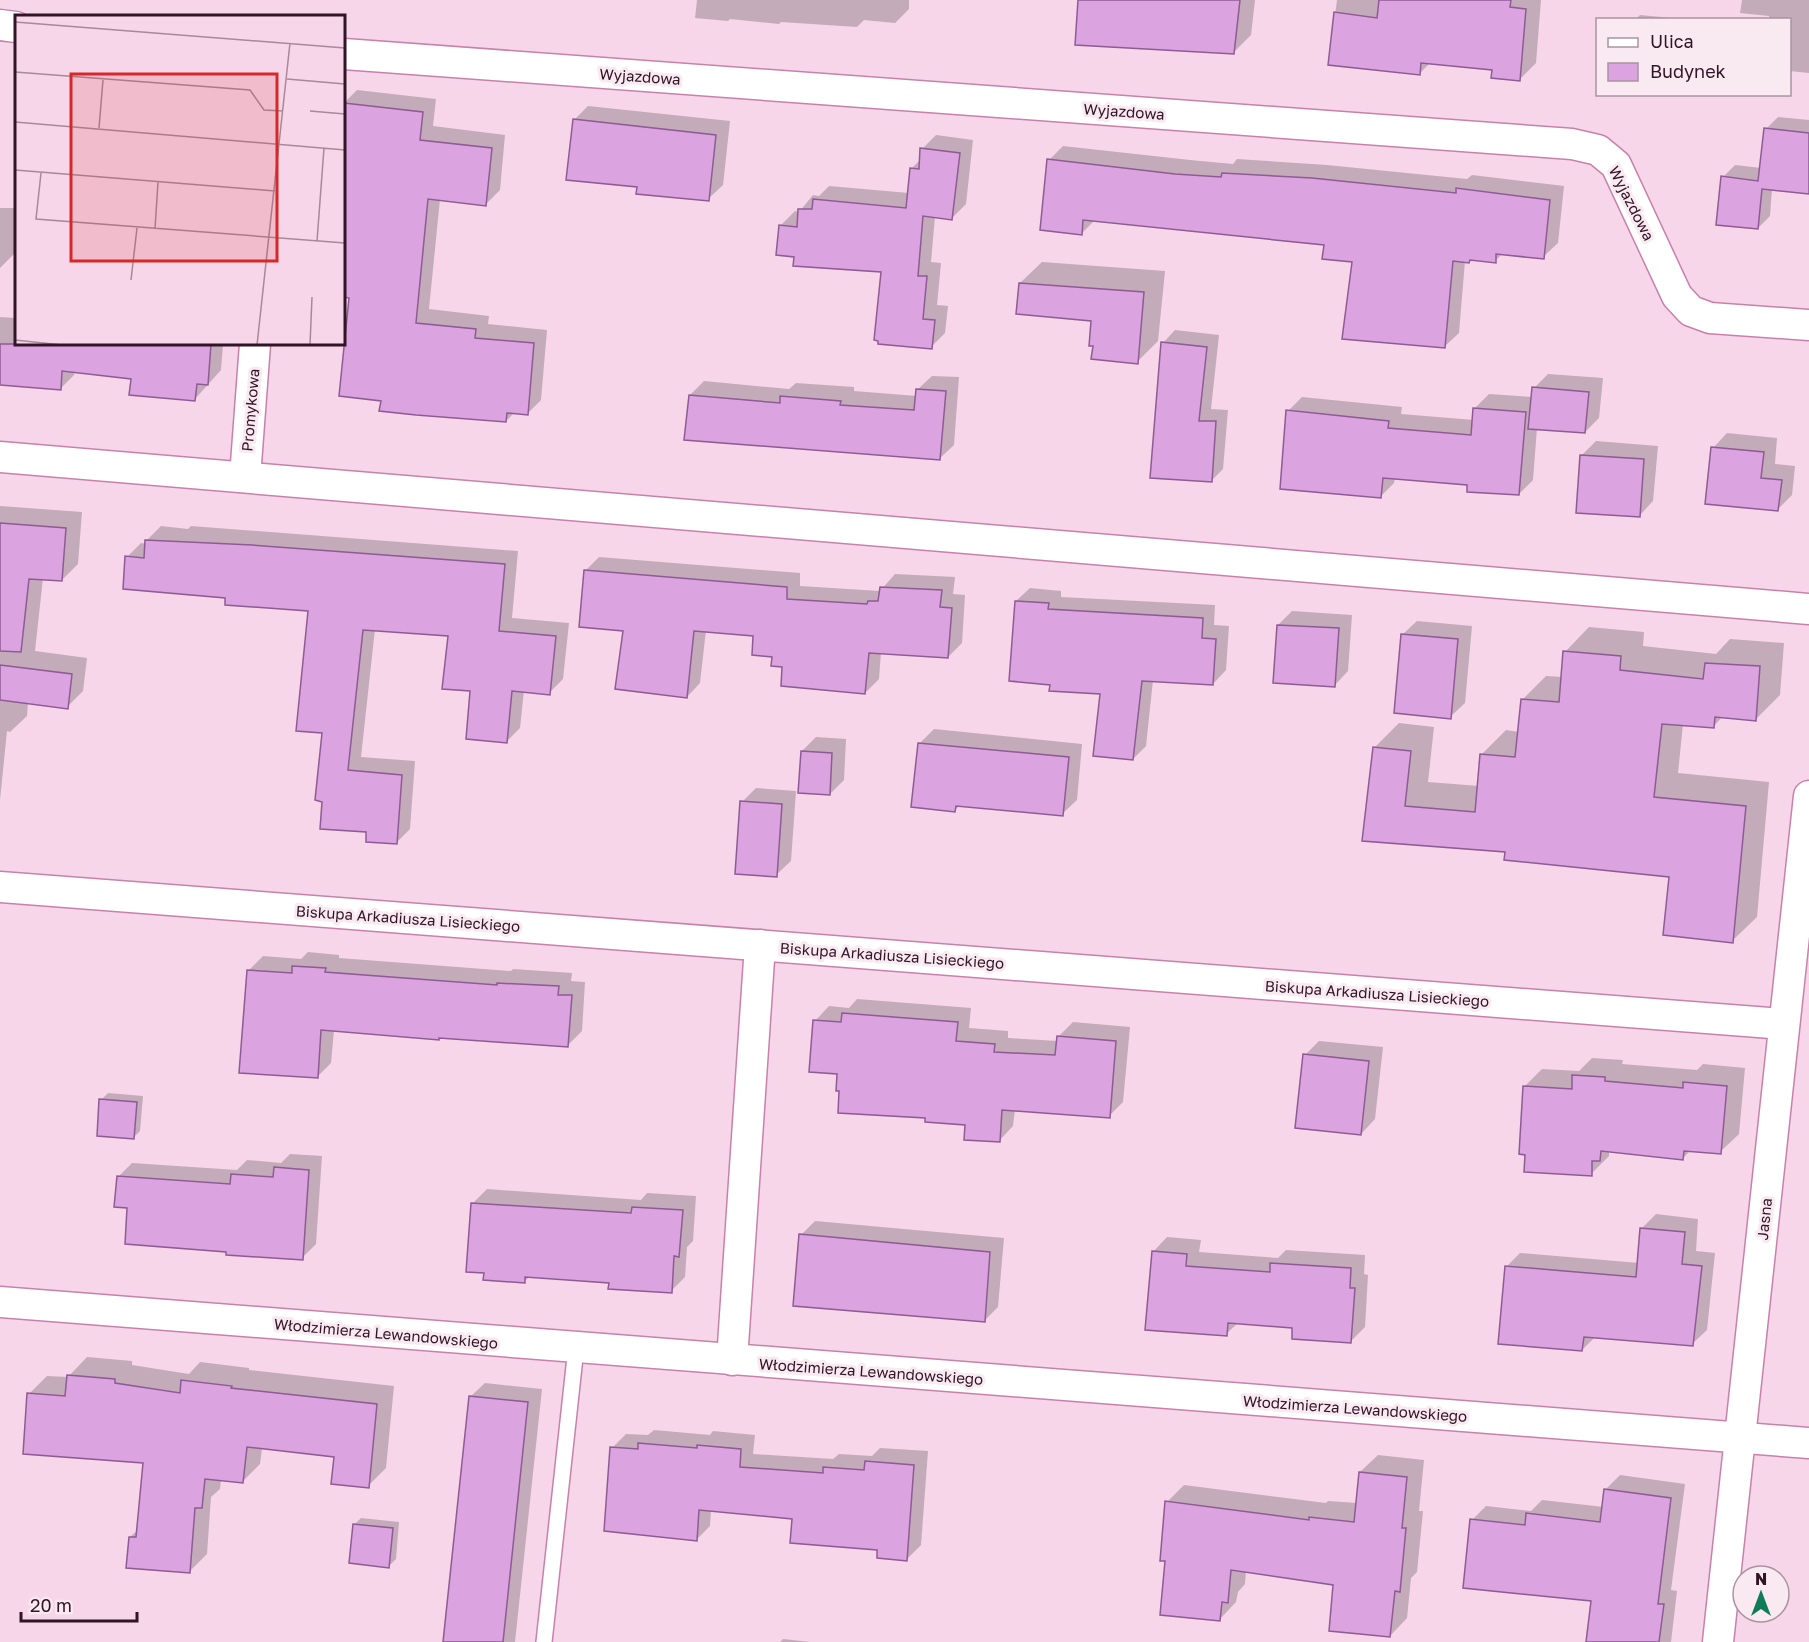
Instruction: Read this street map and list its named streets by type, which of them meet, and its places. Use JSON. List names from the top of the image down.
{
  "streets": {
    "street": [
      "Wyjazdowa",
      "Promykowa",
      "Biskupa Arkadiusza Lisieckiego",
      "Jasna",
      "Włodzimierza Lewandowskiego"
    ]
  },
  "crossings": [
    ["Biskupa Arkadiusza Lisieckiego", "Jasna"],
    ["Jasna", "Włodzimierza Lewandowskiego"]
  ],
  "legend": ["Ulica", "Budynek"],
  "scale_bar": "20 m",
  "north": "top"
}
